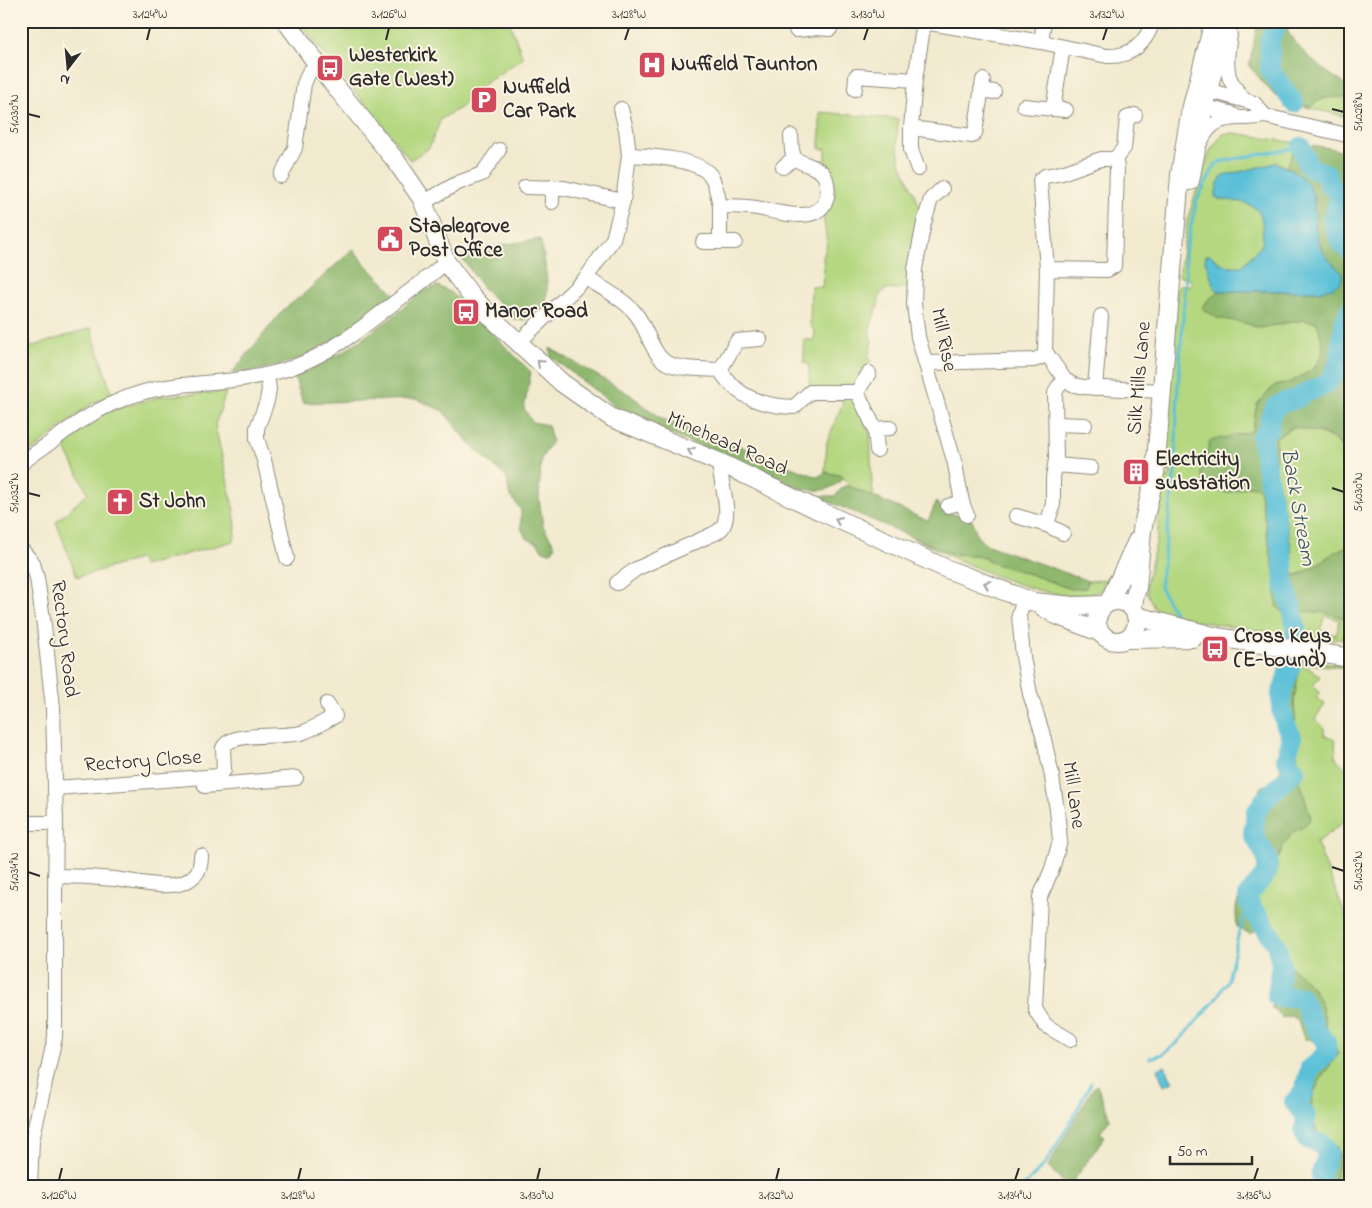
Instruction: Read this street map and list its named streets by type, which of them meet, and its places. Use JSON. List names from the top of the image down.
{
  "streets": {
    "main road": ["Silk Mills Lane", "Minehead Road"],
    "street": [
      "Mill Rise",
      "Rectory Road",
      "Rectory Close",
      "Mill Lane"
    ]
  },
  "crossings": [
    ["Silk Mills Lane", "Minehead Road"],
    ["Minehead Road", "Mill Lane"],
    ["Rectory Road", "Rectory Close"]
  ],
  "one_way": ["Minehead Road"],
  "water": ["Back Stream"],
  "places": {
    "hospital": ["Nuffield Taunton"],
    "bus stop": ["Westerkirk Gate (West)", "Manor Road", "Cross Keys (E-bound)"],
    "parking": ["Nuffield Car Park"],
    "public building": ["Staplegrove Post Office"],
    "building": ["Electricity substation"],
    "church": ["St John"]
  },
  "scale_bar": "50 m",
  "north": "bottom",
  "coordinates": [
    "3.124°W",
    "3.126°W",
    "3.128°W",
    "3.130°W",
    "3.132°W",
    "51.028°N",
    "51.030°N",
    "51.032°N",
    "51.034°N",
    "3.134°W",
    "3.136°W"
  ]
}
